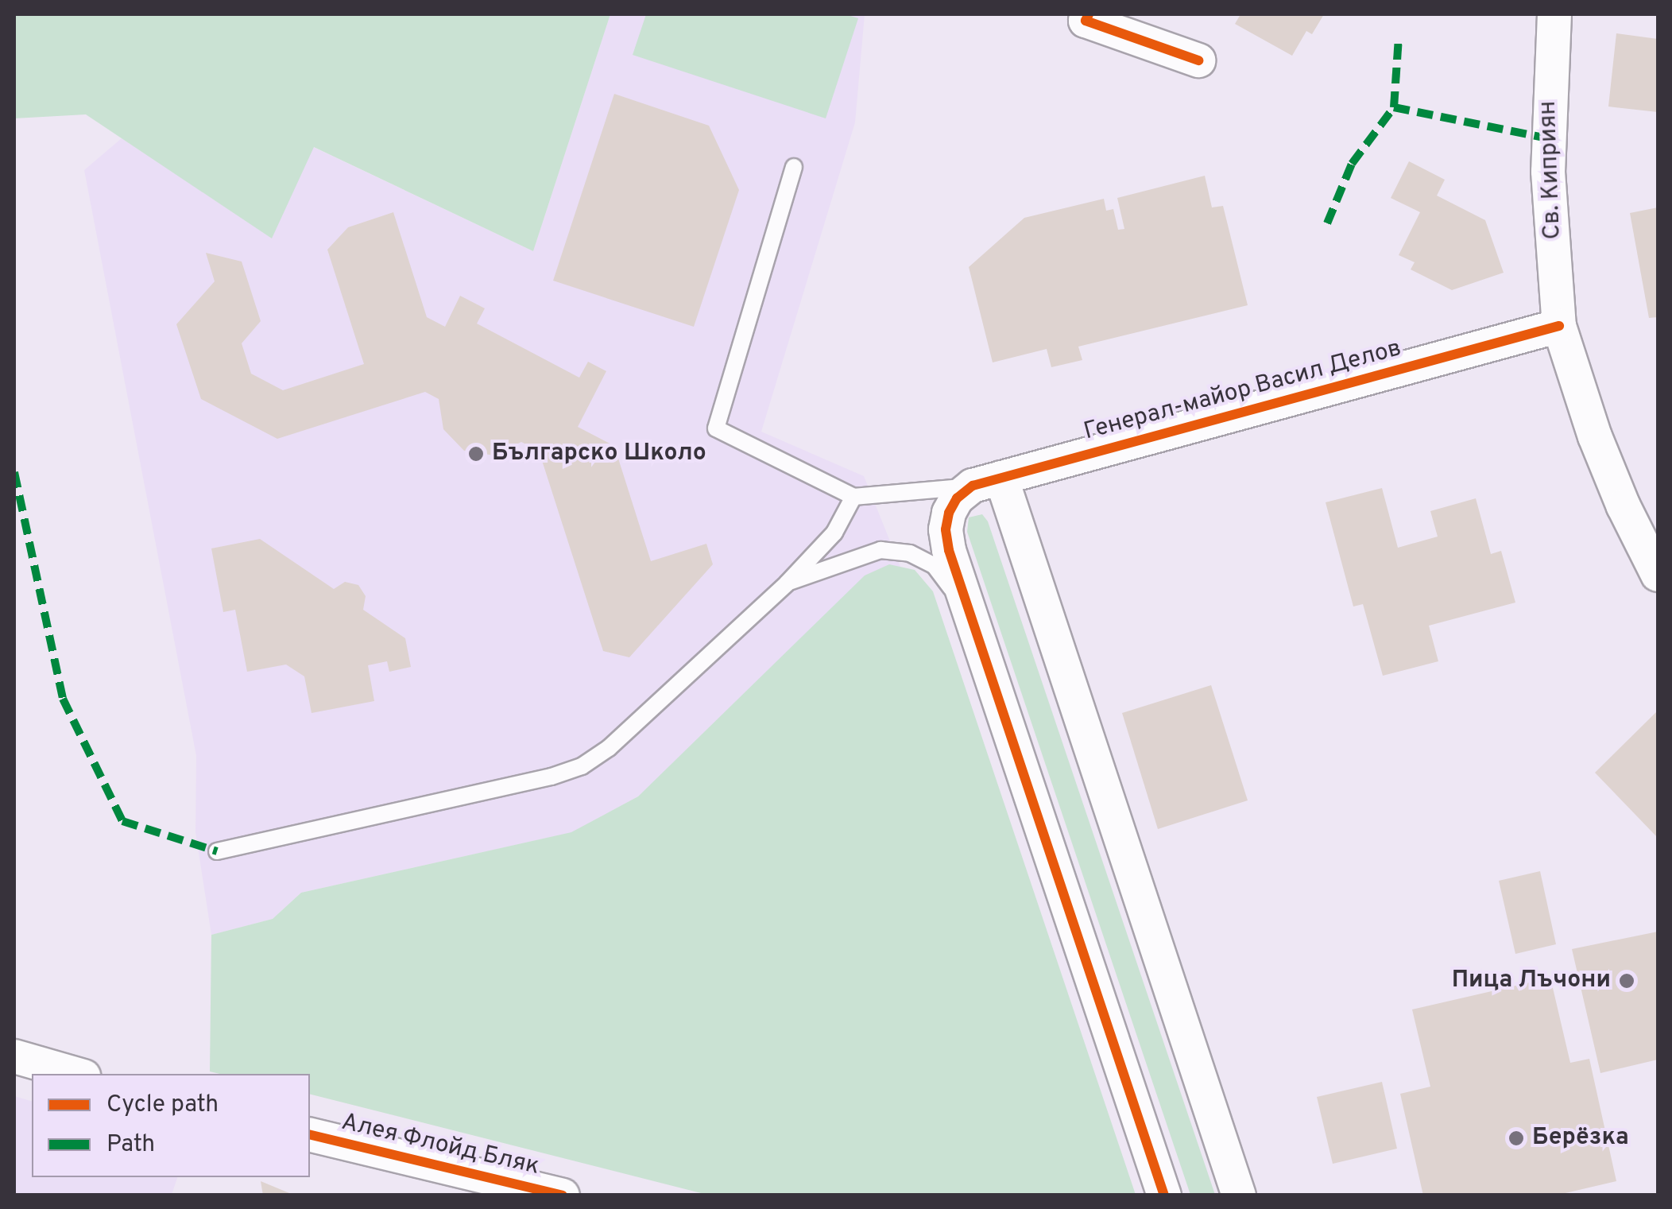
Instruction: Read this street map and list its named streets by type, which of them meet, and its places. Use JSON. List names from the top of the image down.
{
  "streets": {
    "street": ["Св. Киприян", "Генерал-майор Васил Делов", "Алея Флойд Бляк"]
  },
  "crossings": [
    ["Св. Киприян", "Генерал-майор Васил Делов"]
  ],
  "places": ["Българско Школо", "Пица Лъчони", "Берёзка"],
  "legend": ["Cycle path", "Path"]
}
